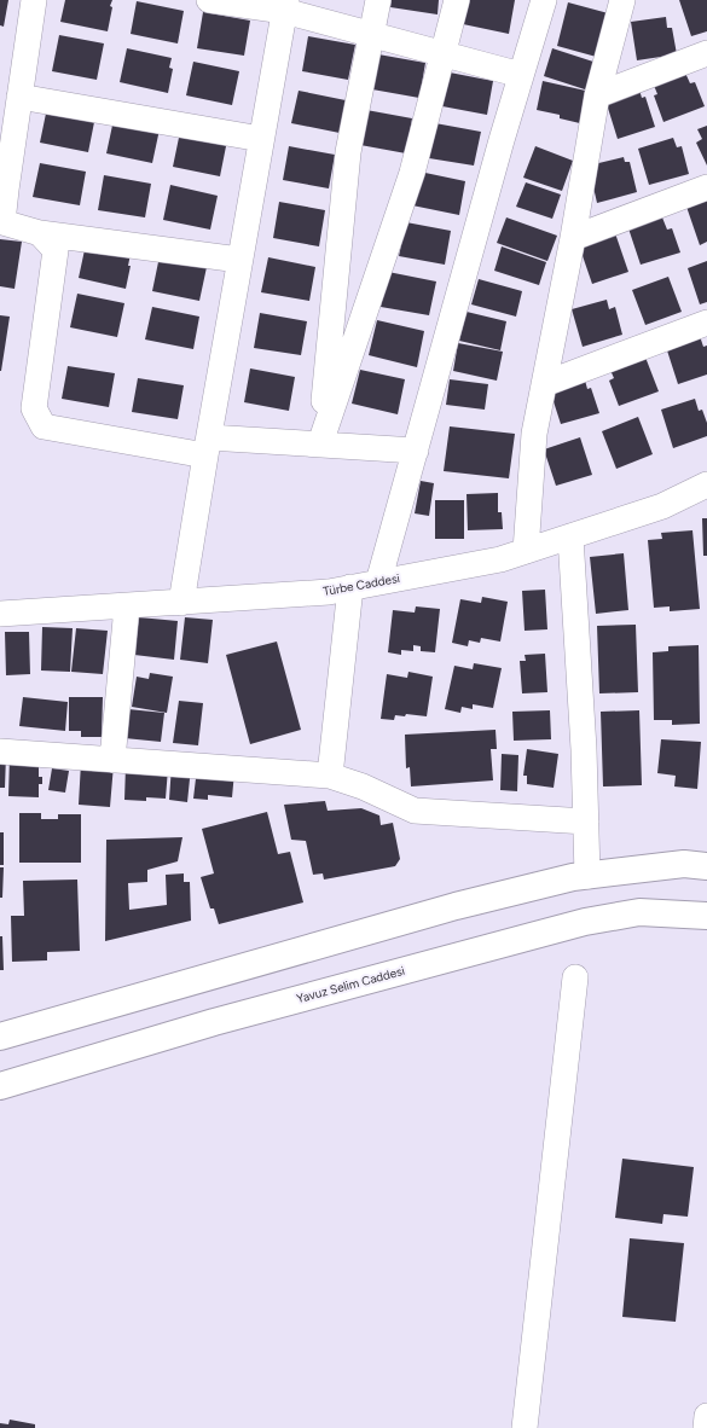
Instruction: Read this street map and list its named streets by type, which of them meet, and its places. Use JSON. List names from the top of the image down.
{
  "streets": {
    "main road": ["Yavuz Selim Caddesi"],
    "street": ["Türbe Caddesi"]
  }
}
